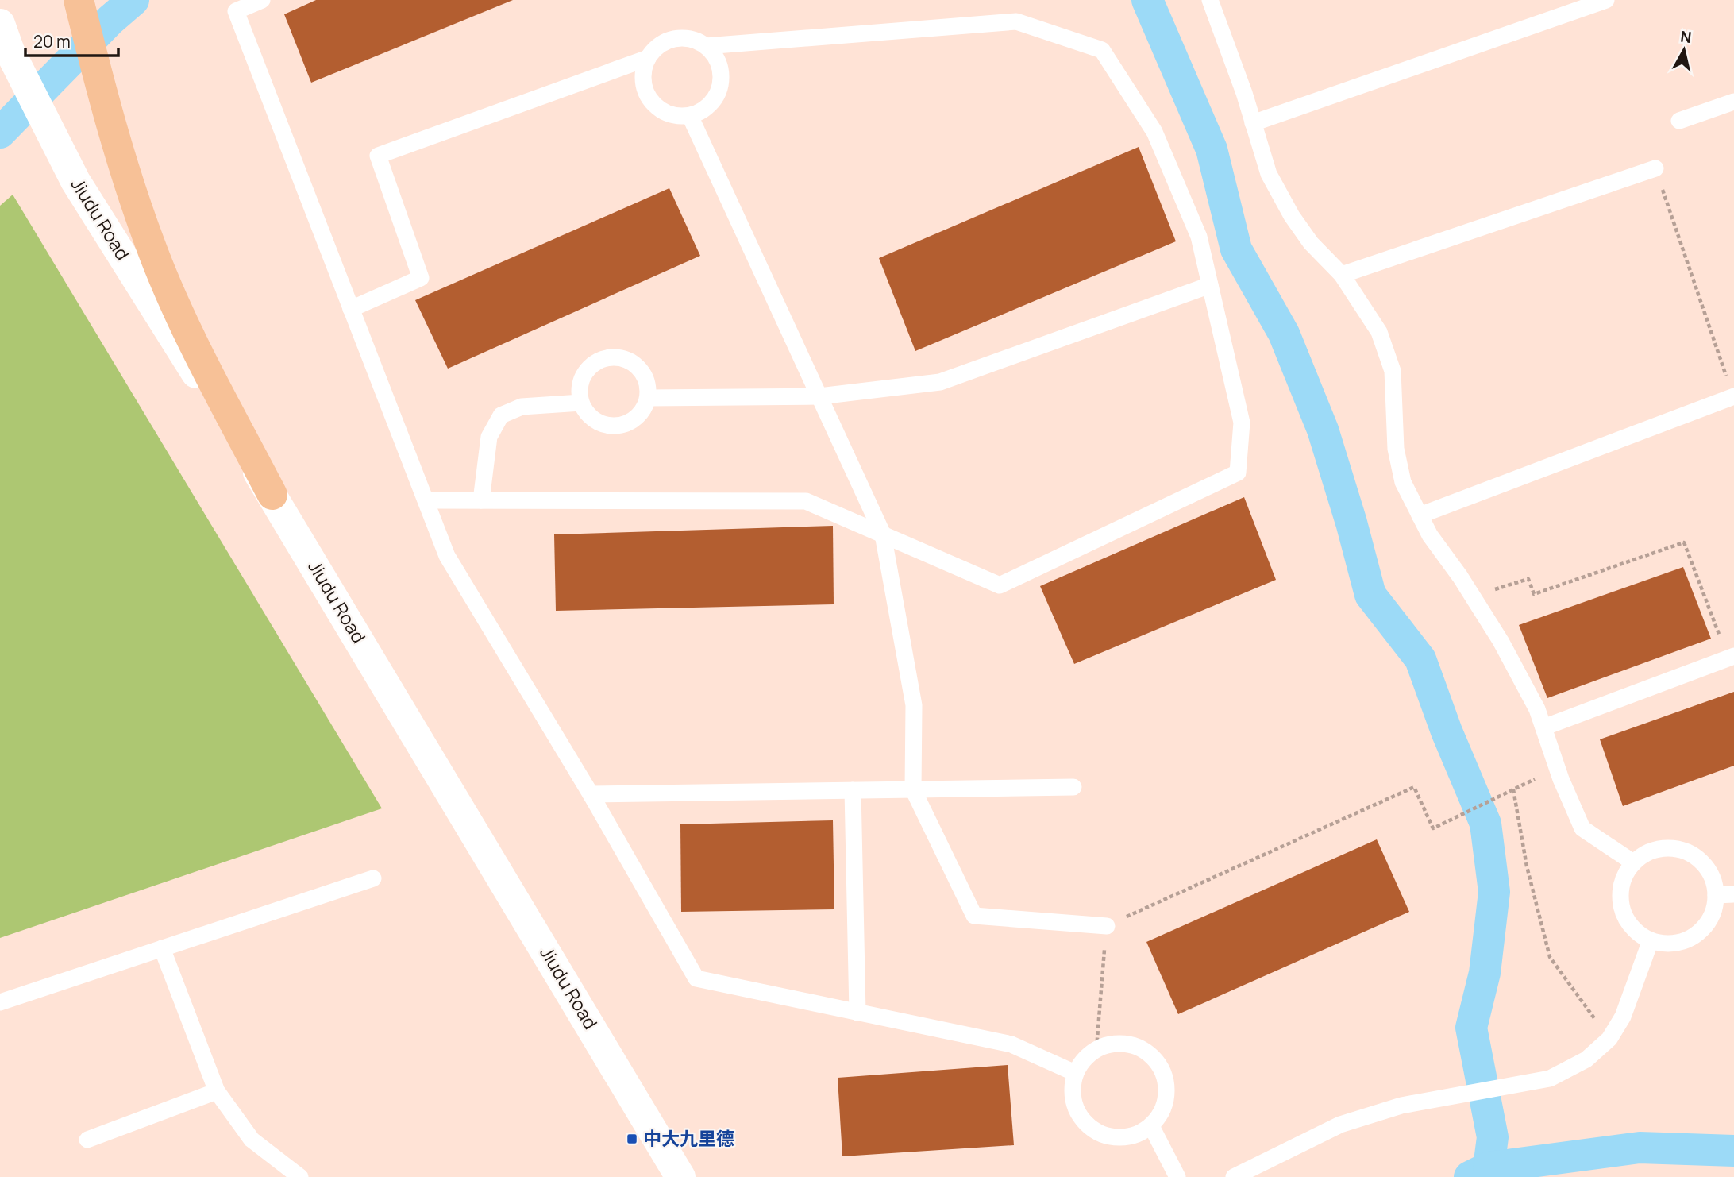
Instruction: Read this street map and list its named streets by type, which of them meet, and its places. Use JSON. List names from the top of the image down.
{
  "streets": {
    "street": ["Jiudu Road"]
  },
  "places": {
    "transit": ["中大九里德"]
  },
  "scale_bar": "20 m",
  "north": "top"
}
